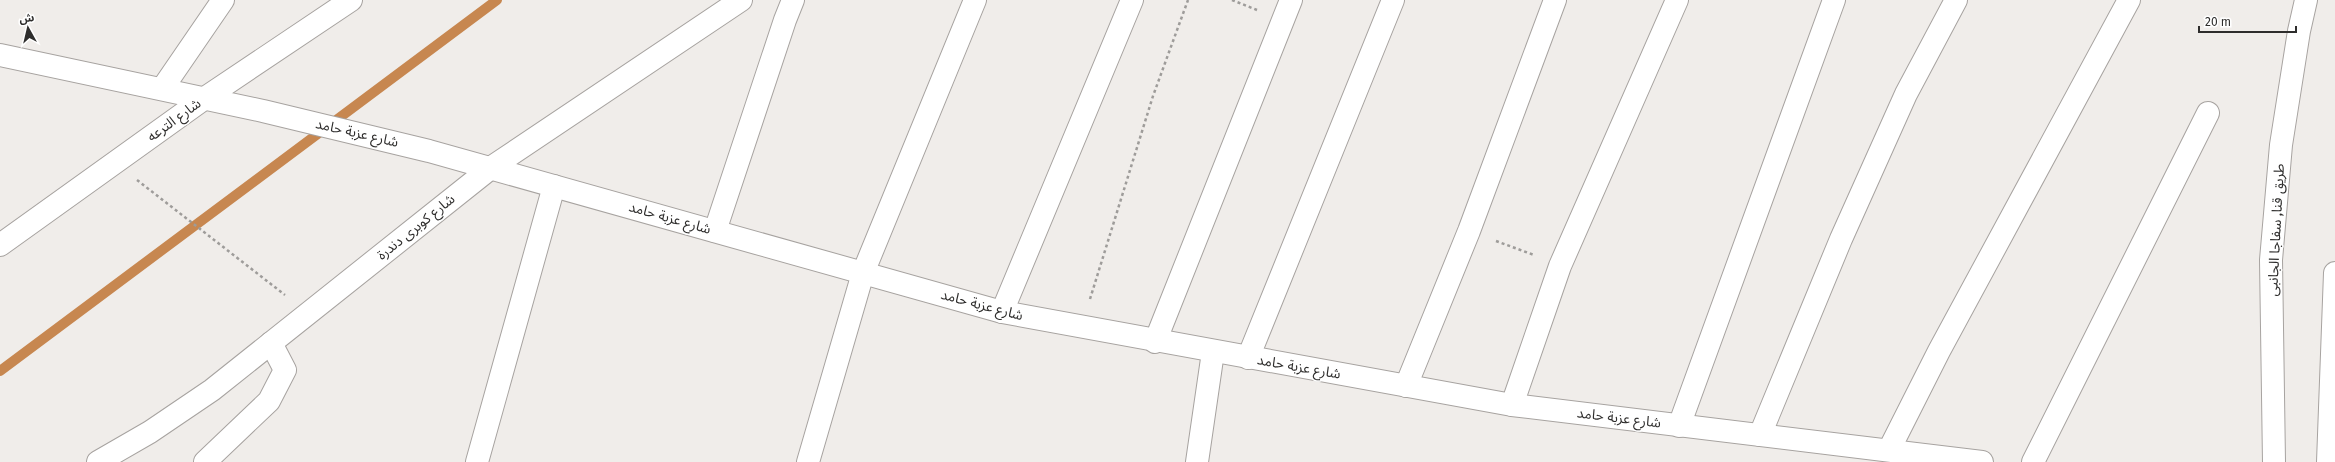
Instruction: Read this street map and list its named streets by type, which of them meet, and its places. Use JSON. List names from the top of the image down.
{
  "streets": {
    "main road": [
      "شارع الترعه",
      "شارع عزبة حامد",
      "شارع كوبرى دندرة",
      "طريق قنا, سفاجا الجانبى"
    ]
  },
  "crossings": [
    ["شارع الترعه", "شارع عزبة حامد"],
    ["شارع عزبة حامد", "شارع كوبرى دندرة"]
  ],
  "scale_bar": "20 m",
  "north": "top"
}
